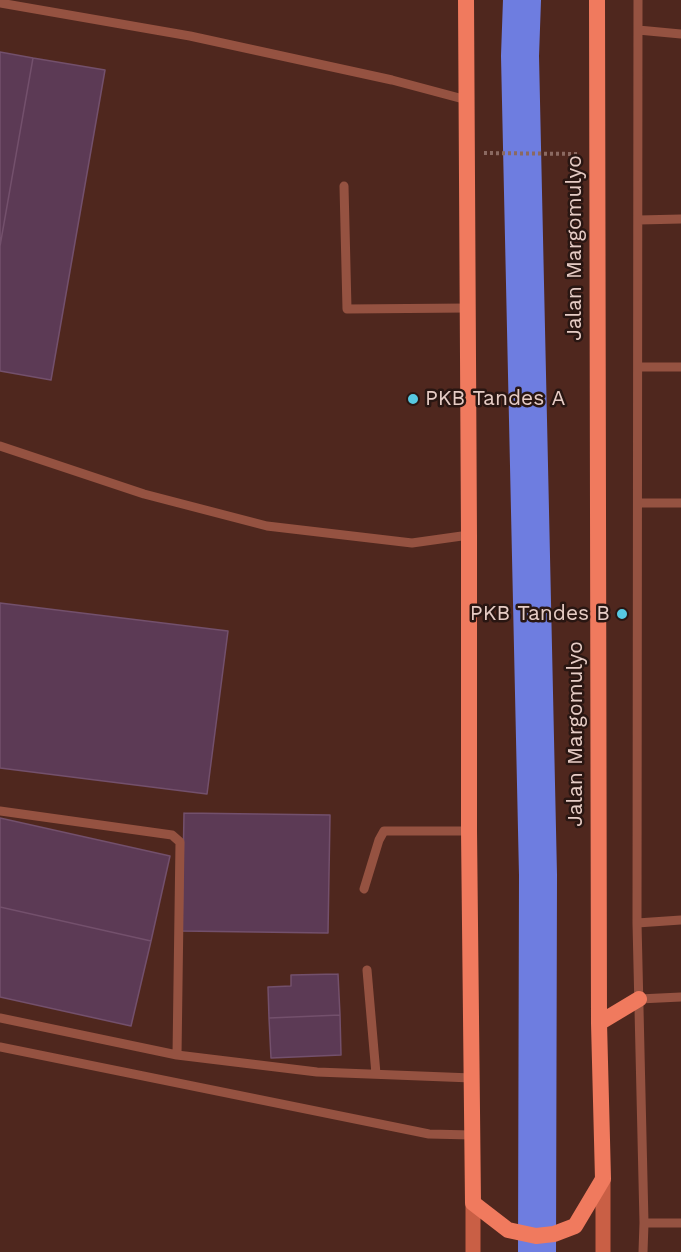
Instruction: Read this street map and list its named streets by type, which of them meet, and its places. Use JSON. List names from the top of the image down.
{
  "streets": {
    "highway": ["Jalan Margomulyo"]
  },
  "places": ["PKB Tandes A", "PKB Tandes B"]
}
